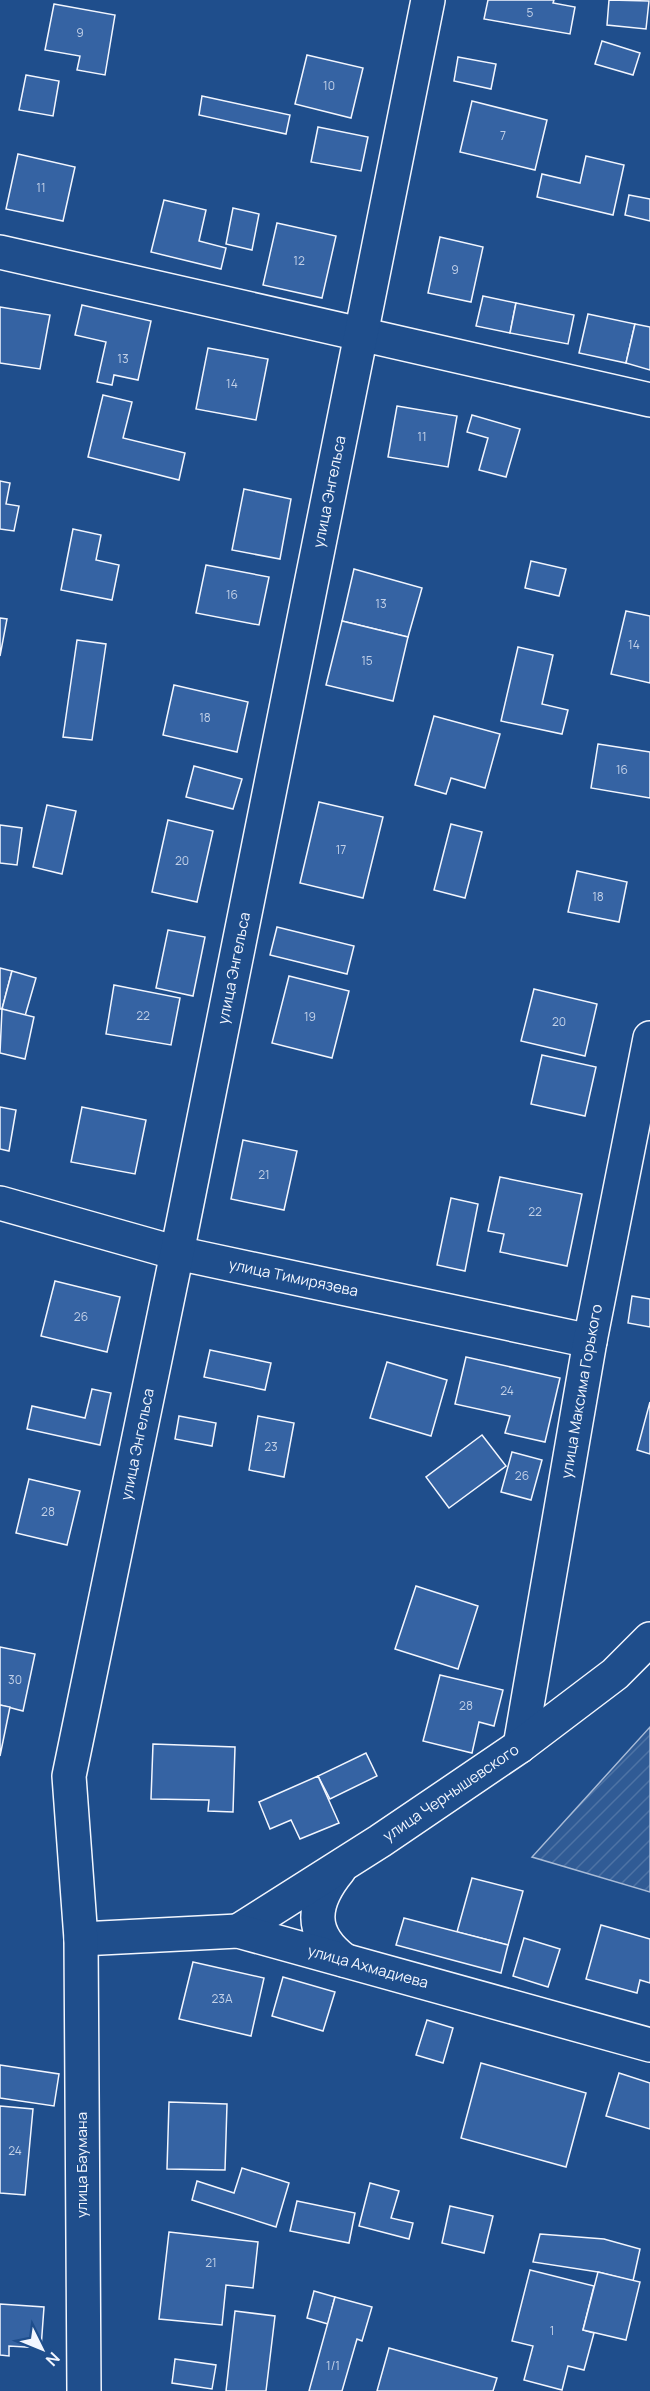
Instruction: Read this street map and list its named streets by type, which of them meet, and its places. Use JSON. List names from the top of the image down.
{
  "streets": {
    "street": [
      "улица Энгельса",
      "улица Тимирязева",
      "улица Максима Горького",
      "улица Чернышевского",
      "улица Ахмадиева",
      "улица Баумана"
    ]
  },
  "crossings": [
    ["улица Энгельса", "улица Тимирязева"],
    ["улица Энгельса", "улица Ахмадиева"],
    ["улица Энгельса", "улица Баумана"],
    ["улица Тимирязева", "улица Максима Горького"],
    ["улица Максима Горького", "улица Чернышевского"],
    ["улица Чернышевского", "улица Ахмадиева"],
    ["улица Ахмадиева", "улица Баумана"]
  ],
  "house_numbers": [
    "5",
    "9",
    "10",
    "7",
    "11",
    "12",
    "9",
    "13",
    "14",
    "11",
    "16",
    "13",
    "14",
    "15",
    "18",
    "16",
    "17",
    "20",
    "18",
    "22",
    "19",
    "20",
    "21",
    "22",
    "26",
    "24",
    "23",
    "26",
    "28",
    "30",
    "28",
    "23А",
    "24",
    "21",
    "1",
    "1/1"
  ],
  "north": "bottom right"
}
